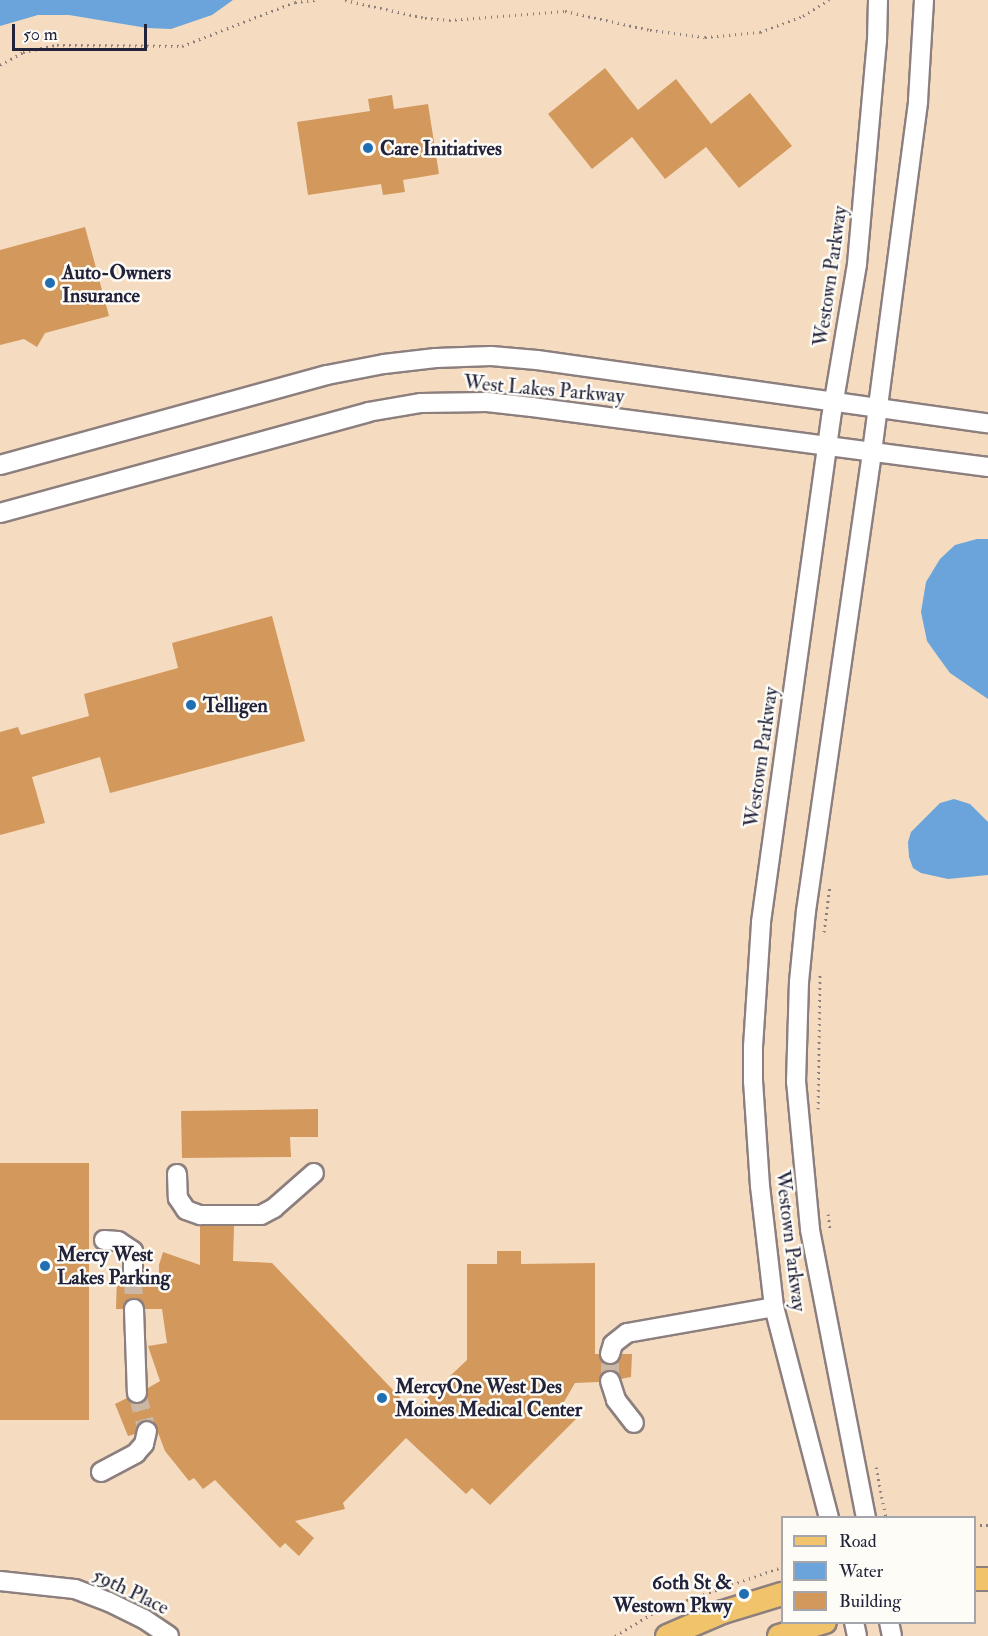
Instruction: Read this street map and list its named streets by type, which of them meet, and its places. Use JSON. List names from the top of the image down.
{
  "streets": {
    "street": ["Westown Parkway", "West Lakes Parkway", "59th Place"]
  },
  "crossings": [
    ["Westown Parkway", "West Lakes Parkway"]
  ],
  "places": [
    "Care Initiatives",
    "Auto-Owners Insurance",
    "Telligen",
    "Mercy West Lakes Parking",
    "MercyOne West Des Moines Medical Center",
    "60th St & Westown Pkwy"
  ],
  "legend": ["Road", "Water", "Building"],
  "scale_bar": "50 m"
}
